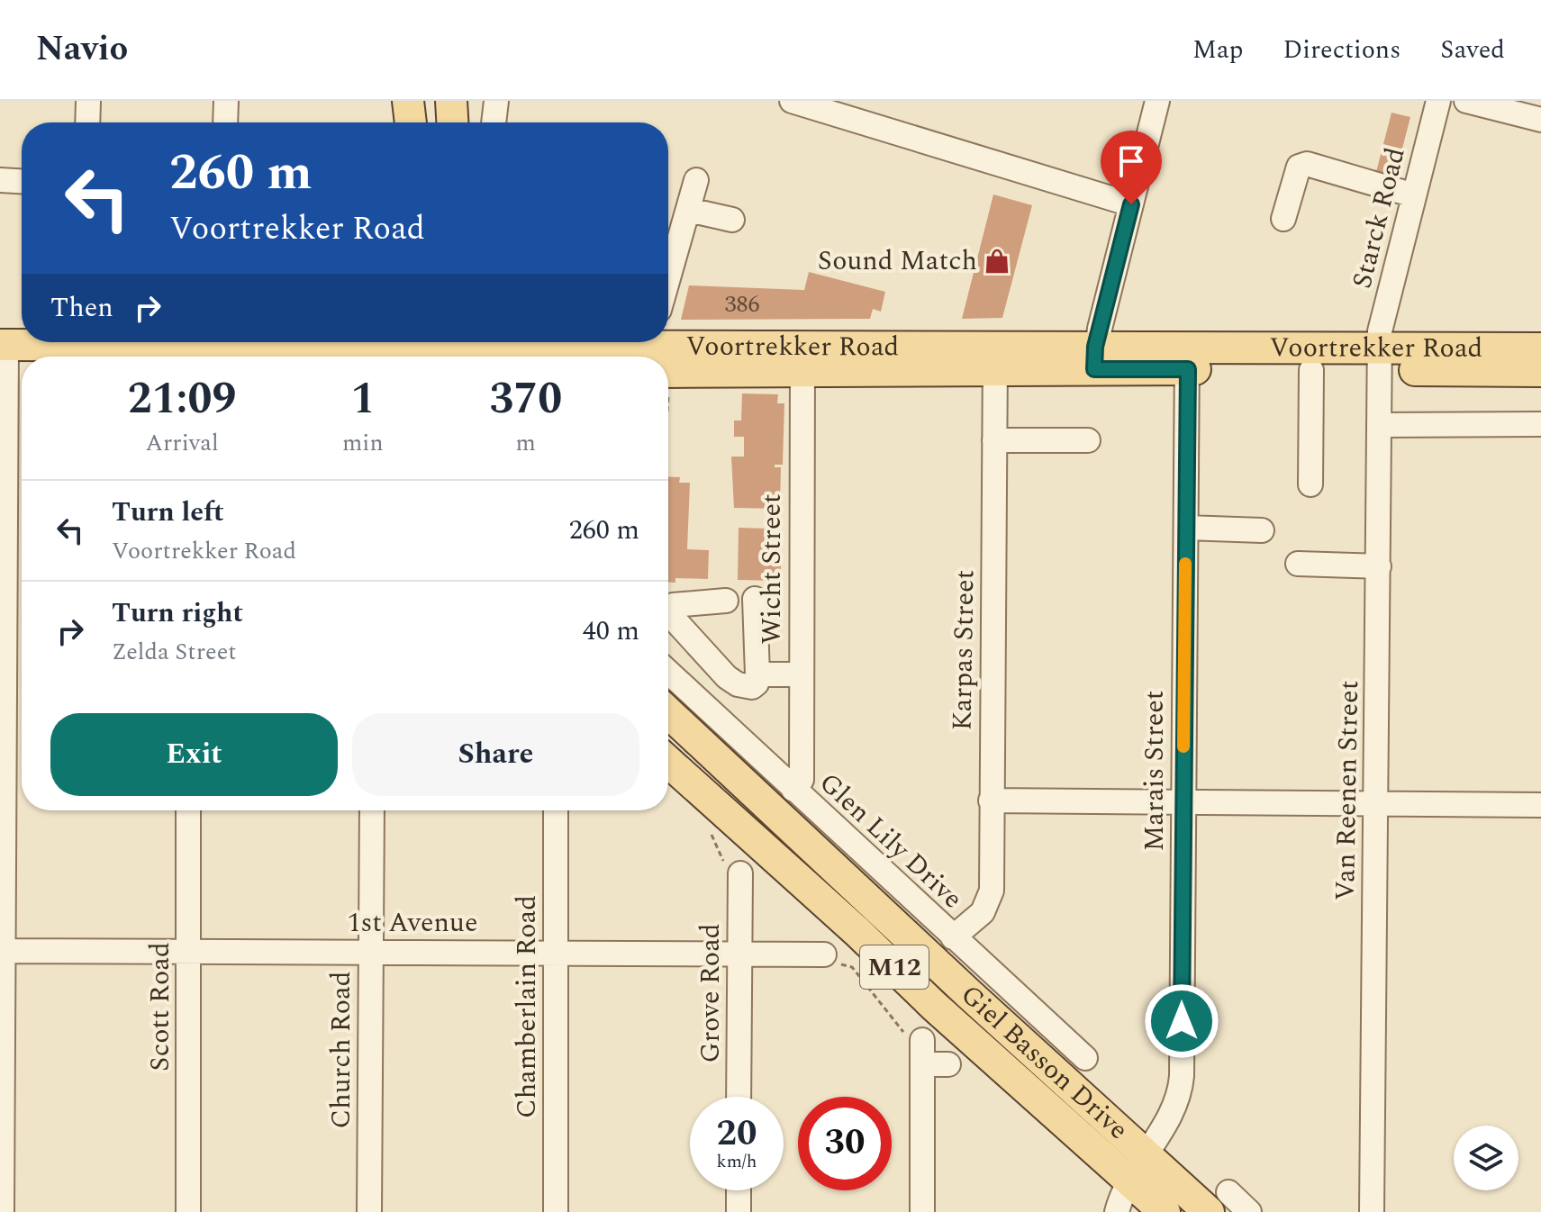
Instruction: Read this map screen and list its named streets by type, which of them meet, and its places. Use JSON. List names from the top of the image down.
{
  "streets": {
    "main road": ["Voortrekker Road", "M12", "Giel Basson Drive"],
    "street": [
      "Starck Road",
      "Wicht Street",
      "Karpas Street",
      "Marais Street",
      "Van Reenen Street",
      "Glen Lily Drive",
      "1st Avenue",
      "Grove Road",
      "Scott Road",
      "Chamberlain Road",
      "Church Road"
    ]
  },
  "crossings": [
    ["Starck Road", "Voortrekker Road"],
    ["Starck Road", "Van Reenen Street"],
    ["Voortrekker Road", "Wicht Street"],
    ["Voortrekker Road", "Karpas Street"],
    ["Voortrekker Road", "Marais Street"],
    ["Voortrekker Road", "Van Reenen Street"],
    ["Wicht Street", "Glen Lily Drive"],
    ["Karpas Street", "Glen Lily Drive"],
    ["Marais Street", "Giel Basson Drive"],
    ["1st Avenue", "Grove Road"],
    ["1st Avenue", "Scott Road"],
    ["1st Avenue", "Chamberlain Road"],
    ["1st Avenue", "Church Road"]
  ],
  "places": {
    "shop": ["Sound Match"]
  },
  "house_numbers": ["386"],
  "page": {
    "header": "Navio",
    "nav": ["Map", "Directions", "Saved"],
    "turn": ["260 m", "Voortrekker Road"],
    "then": "Then",
    "eta": [
      "21:09",
      "Arrival",
      "1",
      "min",
      "370",
      "m"
    ],
    "list": [
      {
        "name": "Turn left",
        "note": "Voortrekker Road",
        "value": "260 m"
      },
      {
        "name": "Turn right",
        "note": "Zelda Street",
        "value": "40 m"
      }
    ],
    "buttons": ["Exit", "Share"],
    "speed": "20 km/h",
    "limit": "30"
  }
}
